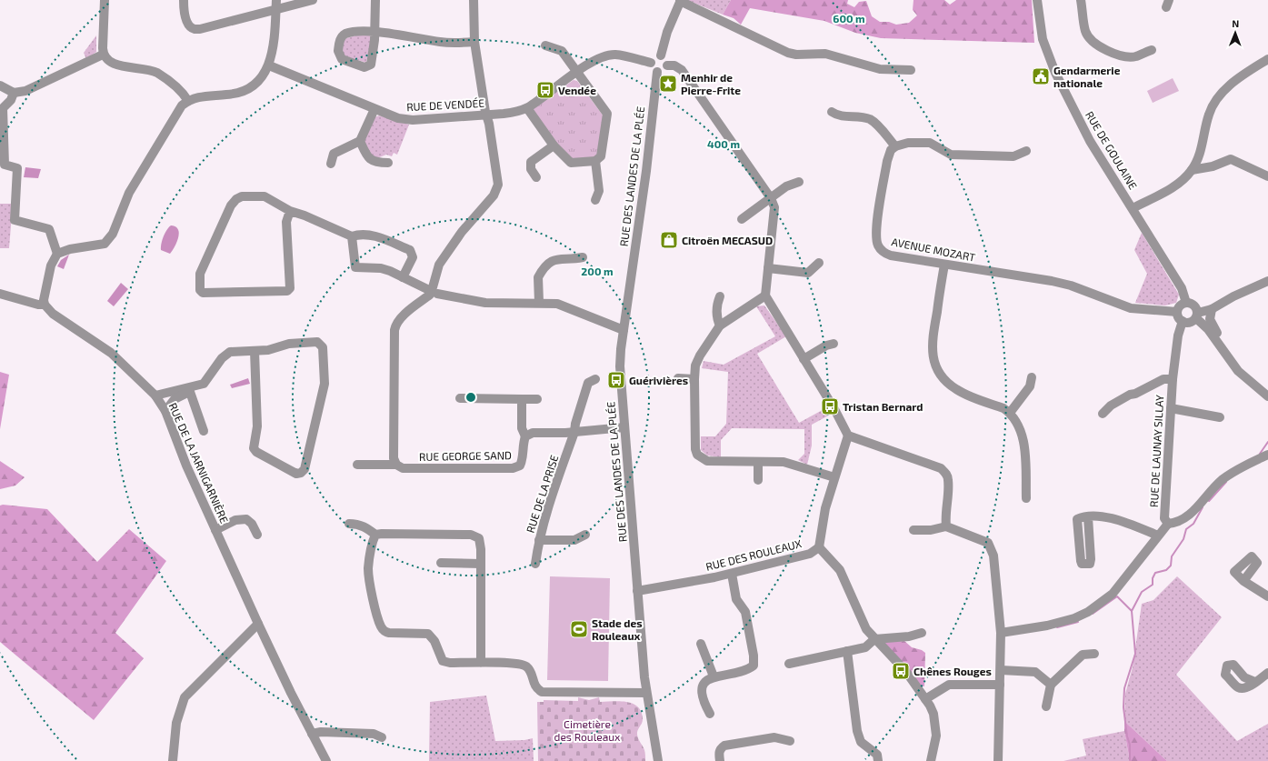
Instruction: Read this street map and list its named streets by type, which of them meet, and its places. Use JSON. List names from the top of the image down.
{
  "streets": {
    "street": [
      "RUE DE VENDÉE",
      "RUE DE GOULAINE",
      "RUE DES LANDES DE LA PLÉE",
      "AVENUE MOZART",
      "RUE DE LAUNAY SILLAY",
      "RUE GEORGE SAND",
      "RUE DE LA JARNIGARNIÈRE",
      "RUE DE LA PRISE",
      "RUE DES ROULEAUX"
    ]
  },
  "crossings": [
    ["RUE DE VENDÉE", "RUE DES LANDES DE LA PLÉE"],
    ["RUE DE GOULAINE", "AVENUE MOZART"],
    ["RUE DE GOULAINE", "RUE DE LAUNAY SILLAY"],
    ["RUE DES LANDES DE LA PLÉE", "RUE DES ROULEAUX"],
    ["AVENUE MOZART", "RUE DE LAUNAY SILLAY"]
  ],
  "parks": ["Cimetière des Rouleaux"],
  "places": {
    "public building": ["Gendarmerie nationale"],
    "place": ["Menhir de Pierre-Frite"],
    "bus stop": [
      "Vendée",
      "Guérivières",
      "Tristan Bernard",
      "Chênes Rouges"
    ],
    "shop": ["Citroën MECASUD"],
    "sports": ["Stade des Rouleaux"]
  },
  "north": "top",
  "rings": ["600 m", "400 m", "200 m"]
}
